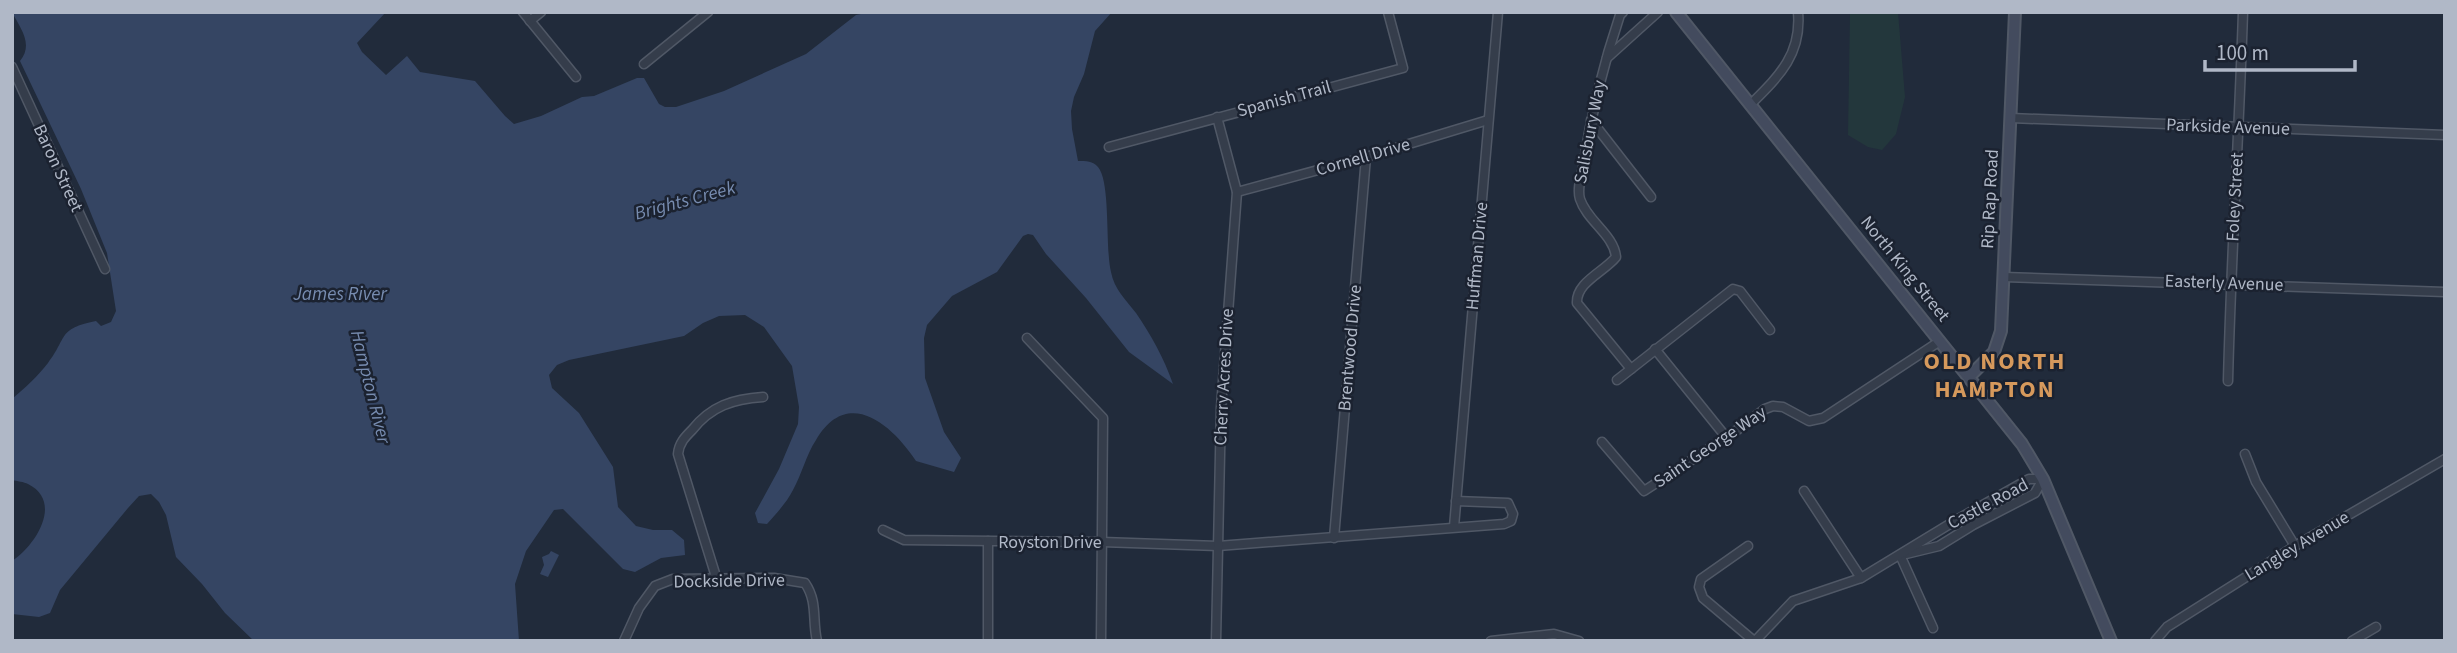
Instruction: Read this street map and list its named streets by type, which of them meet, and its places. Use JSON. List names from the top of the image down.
{
  "streets": {
    "main road": ["Rip Rap Road", "North King Street"],
    "street": [
      "Spanish Trail",
      "Parkside Avenue",
      "Salisbury Way",
      "Cornell Drive",
      "Baron Street",
      "Foley Street",
      "Huffman Drive",
      "Easterly Avenue",
      "Brentwood Drive",
      "Cherry Acres Drive",
      "Saint George Way",
      "Castle Road",
      "Royston Drive",
      "Langley Avenue",
      "Dockside Drive"
    ]
  },
  "crossings": [
    ["Spanish Trail", "Cherry Acres Drive"],
    ["Parkside Avenue", "Foley Street"],
    ["Parkside Avenue", "Rip Rap Road"],
    ["Cornell Drive", "Huffman Drive"],
    ["Cornell Drive", "Brentwood Drive"],
    ["Cornell Drive", "Cherry Acres Drive"],
    ["Foley Street", "Easterly Avenue"],
    ["Rip Rap Road", "North King Street"],
    ["Rip Rap Road", "Easterly Avenue"],
    ["North King Street", "Saint George Way"],
    ["North King Street", "Castle Road"],
    ["Cherry Acres Drive", "Royston Drive"]
  ],
  "districts": ["OLD NORTH HAMPTON"],
  "water": ["Brights Creek", "James River", "Hampton River"],
  "scale_bar": "100 m"
}
